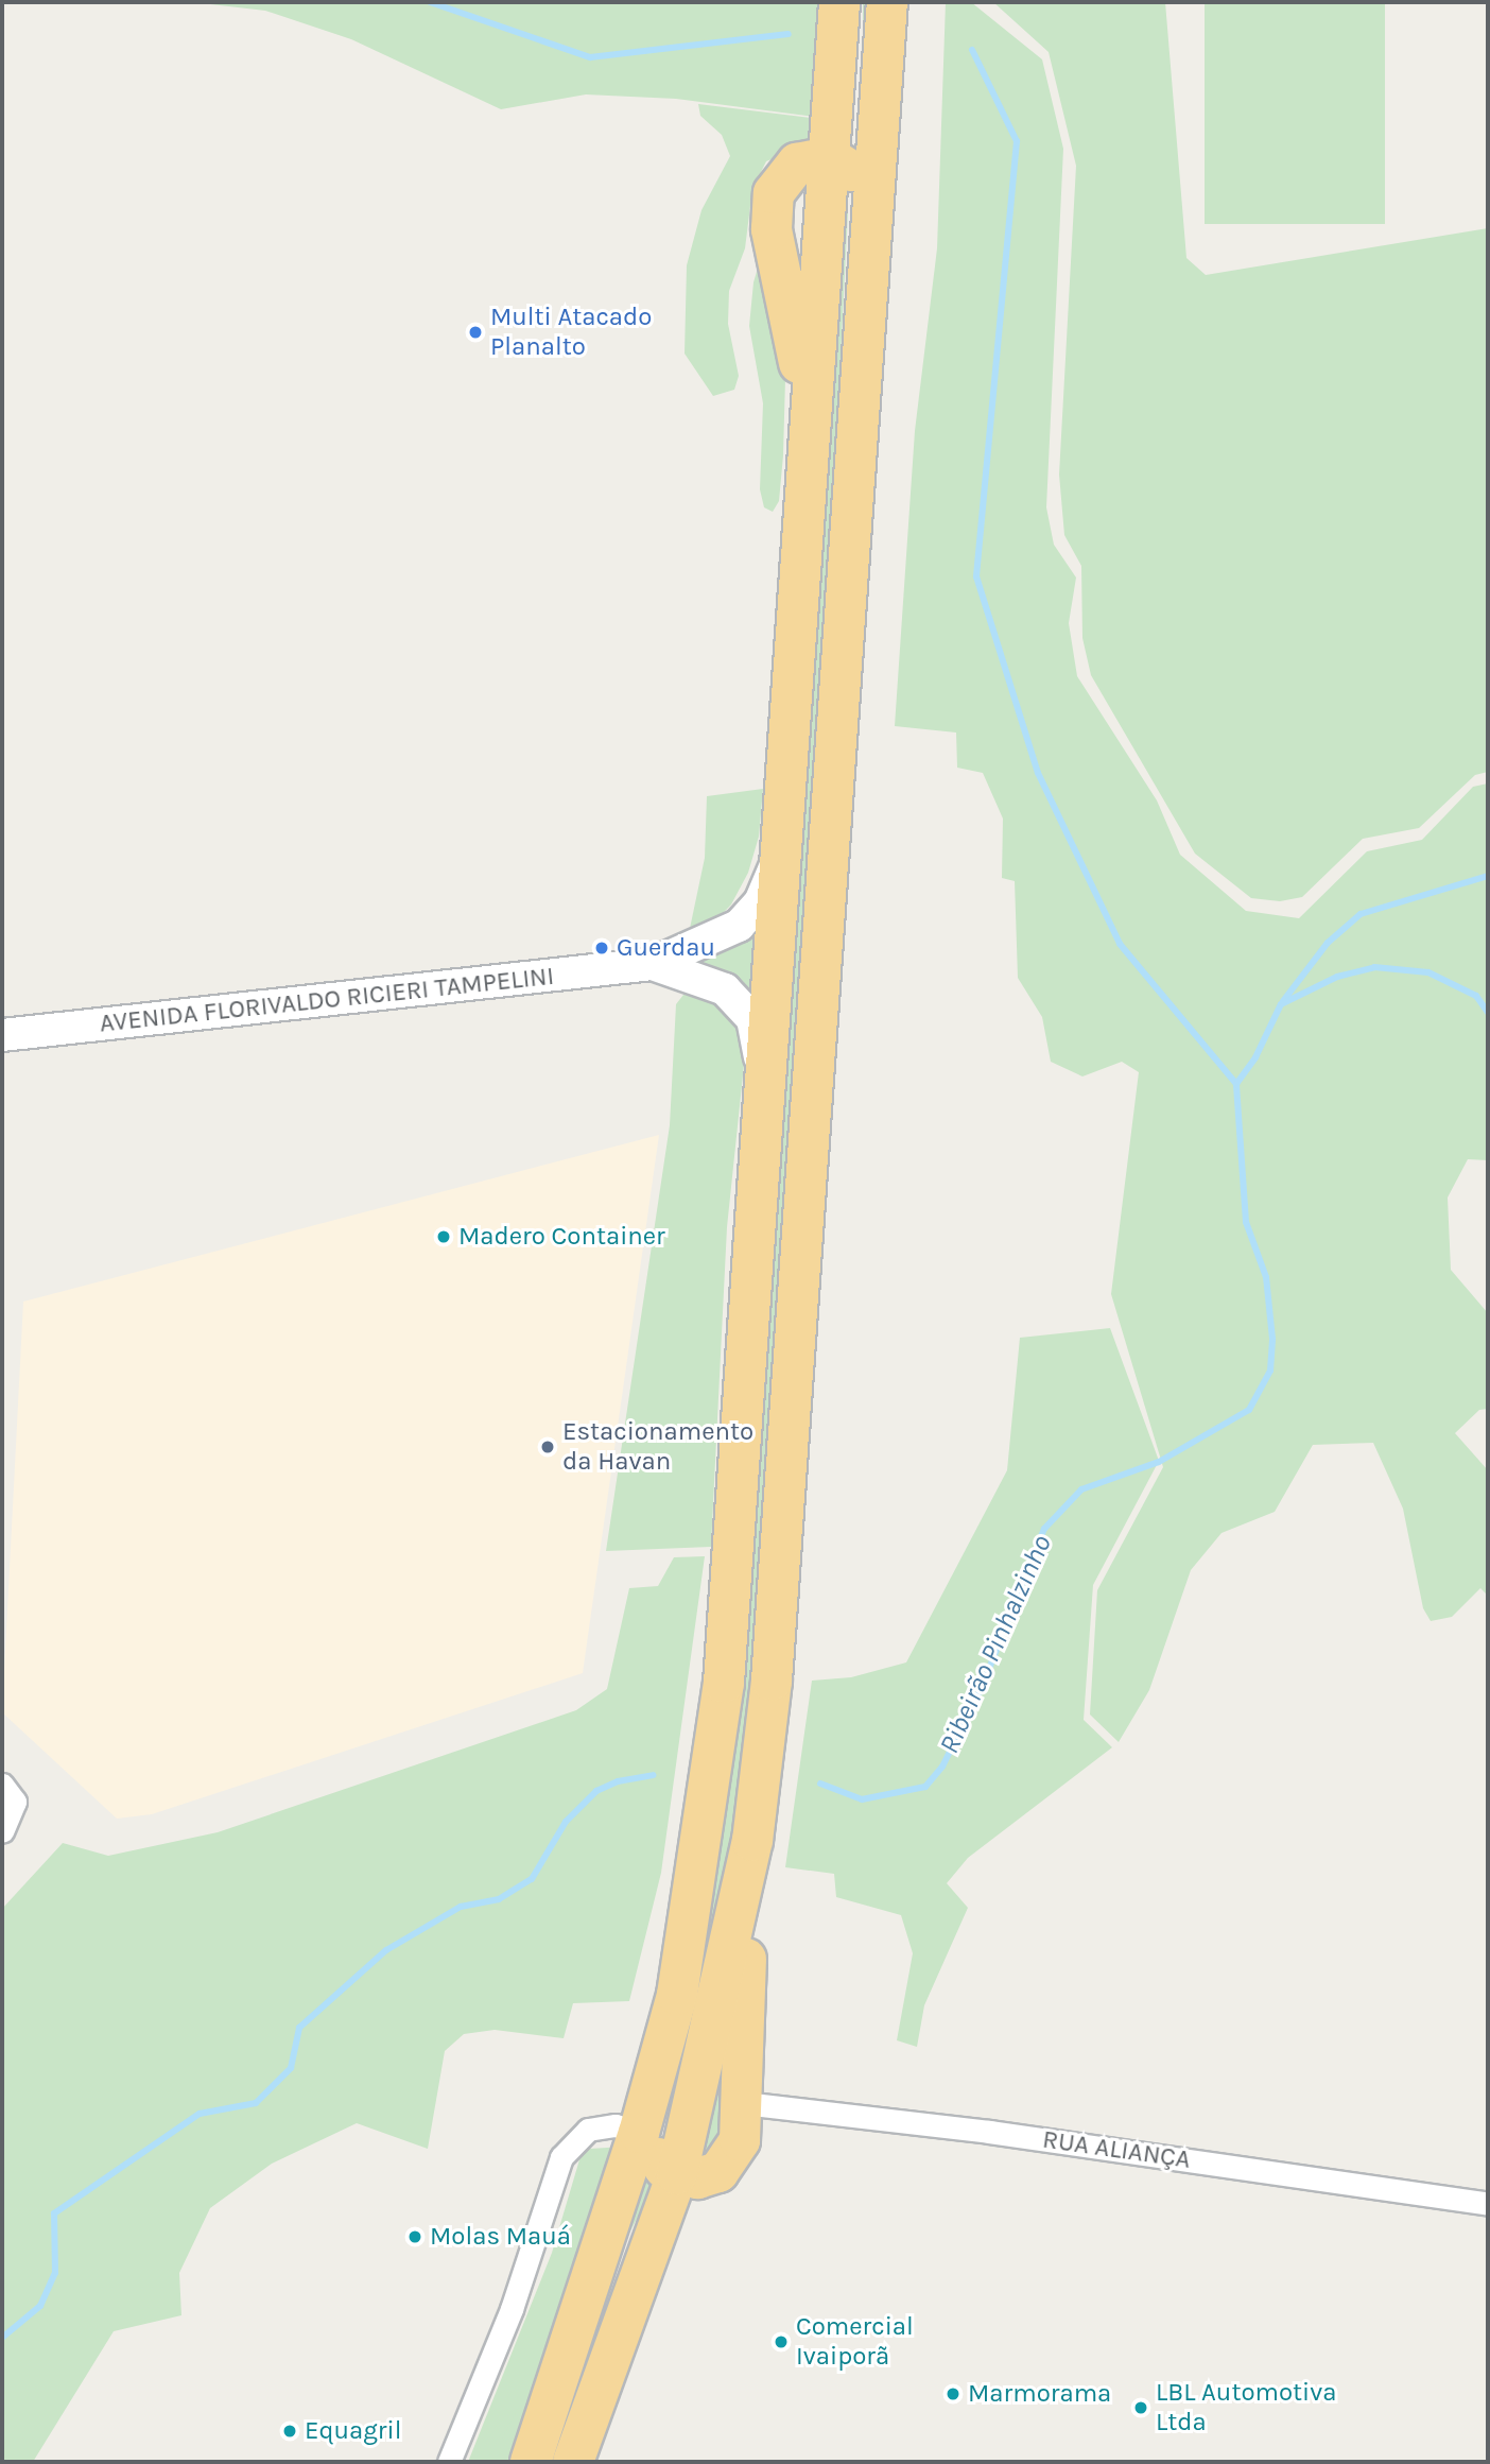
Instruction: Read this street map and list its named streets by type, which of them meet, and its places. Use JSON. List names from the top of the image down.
{
  "streets": {
    "street": ["AVENIDA FLORIVALDO RICIERI TAMPELINI", "RUA ALIANÇA"]
  },
  "water": ["Ribeirão Pinhalzinho"],
  "places": [
    "Multi Atacado Planalto",
    "Guerdau",
    "Madero Container",
    "Estacionamento da Havan",
    "Molas Mauá",
    "Comercial Ivaiporã",
    "Marmorama",
    "LBL Automotiva Ltda",
    "Equagril"
  ]
}
